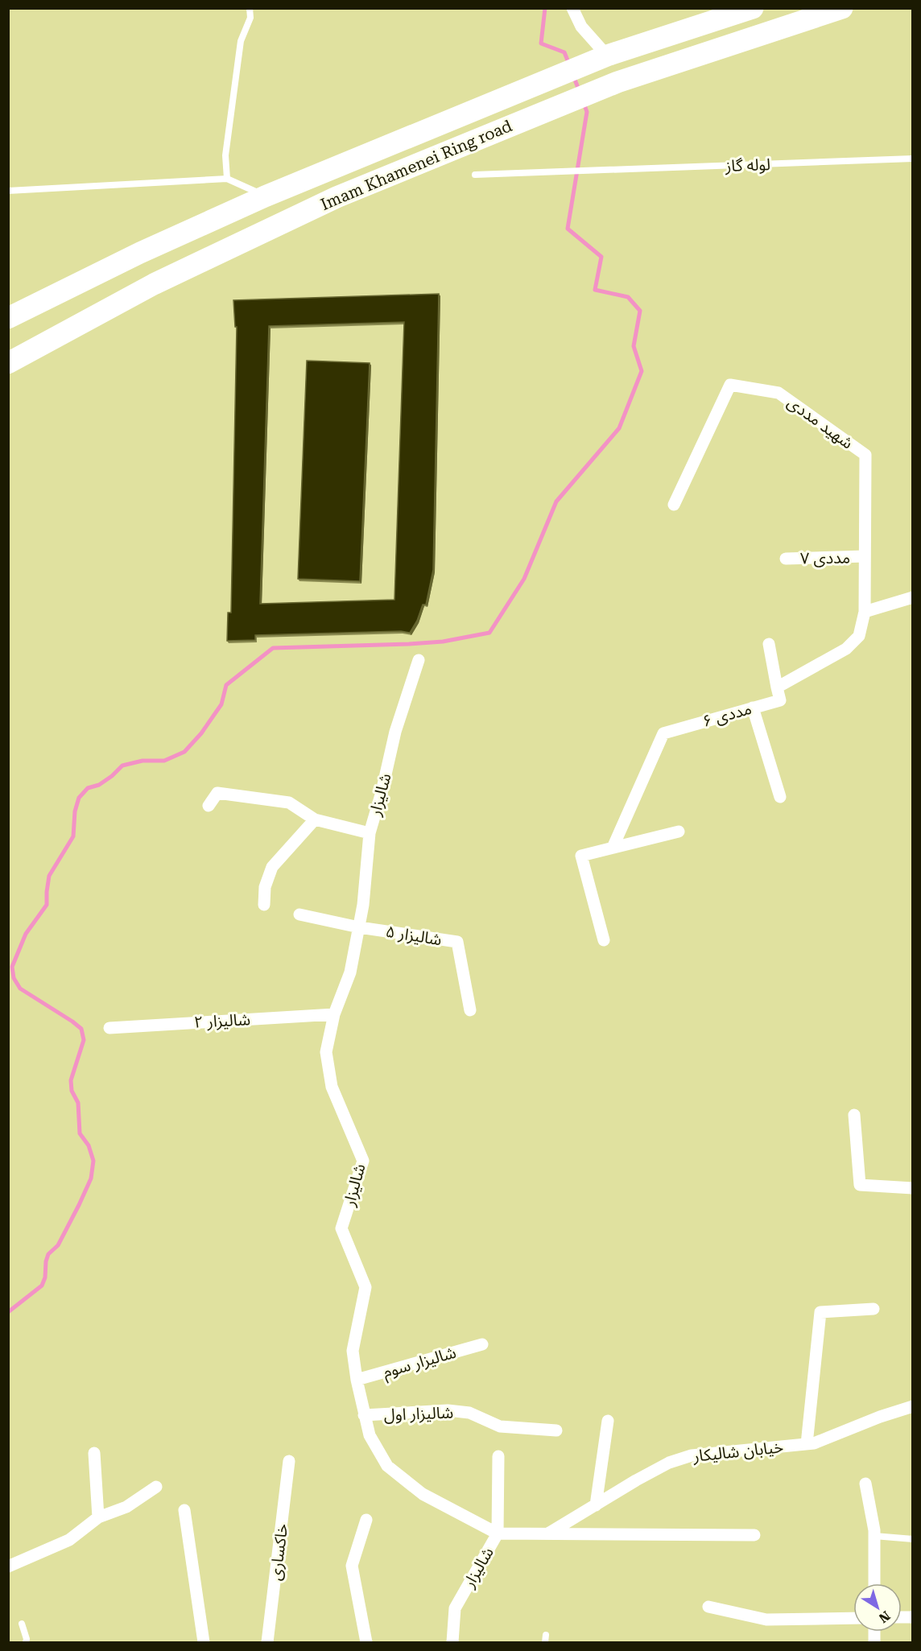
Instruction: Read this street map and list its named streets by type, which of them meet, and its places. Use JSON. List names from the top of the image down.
{
  "streets": {
    "highway": ["Imam Khamenei Ring road"],
    "street": [
      "شهید مددی",
      "مددی ۷",
      "مددی ۶",
      "شالیزار",
      "شالیزار ۵",
      "شالیزار ۲",
      "شالیزار سوم",
      "شالیزار اول",
      "خیابان شالیکار",
      "خاکساری"
    ],
    "lane": ["لوله گاز"]
  },
  "crossings": [
    ["شهید مددی", "مددی ۷"],
    ["شالیزار", "شالیزار ۵"],
    ["شالیزار", "شالیزار ۲"],
    ["شالیزار", "شالیزار سوم"],
    ["شالیزار", "شالیزار اول"]
  ],
  "north": "bottom right"
}
